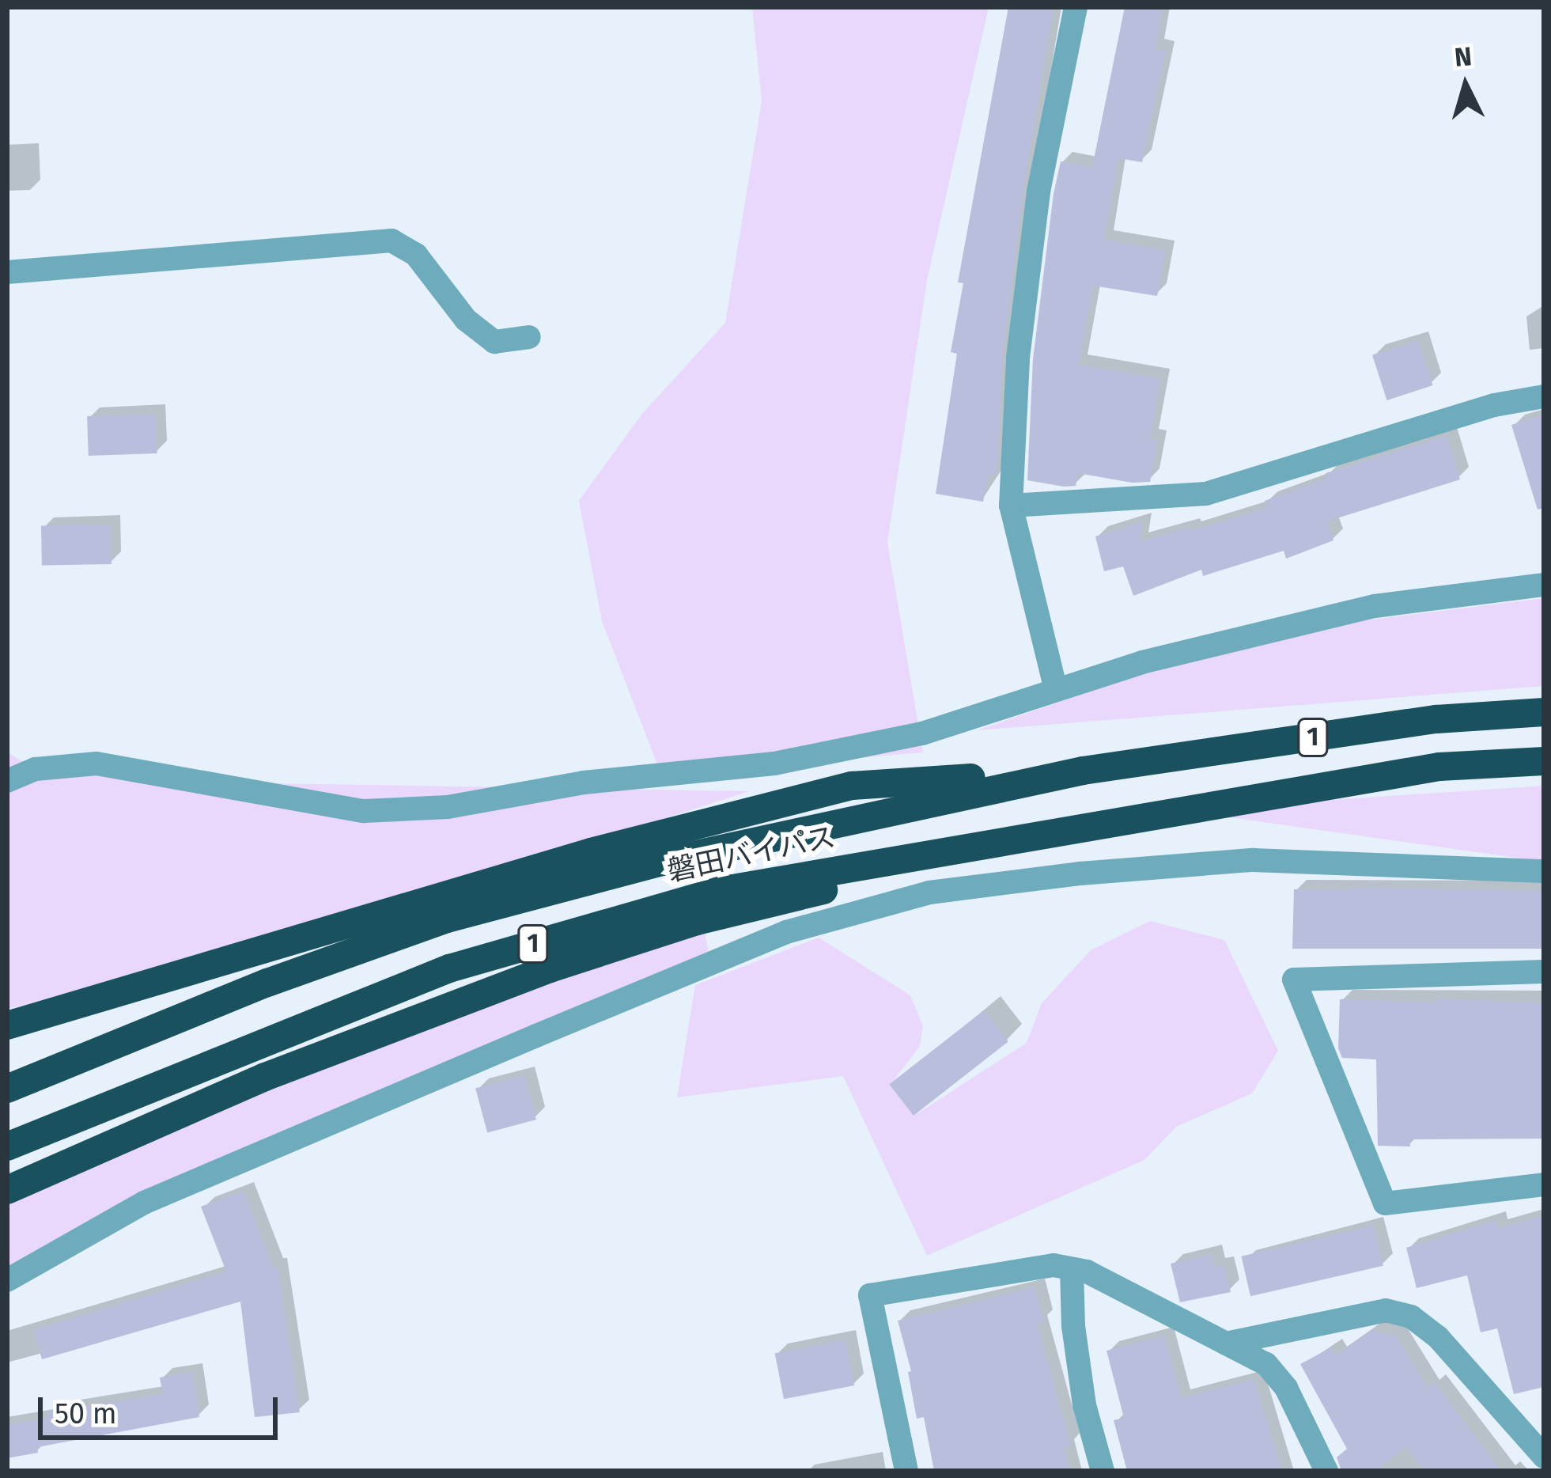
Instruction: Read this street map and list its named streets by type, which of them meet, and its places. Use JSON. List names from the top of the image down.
{
  "streets": {
    "highway": ["1", "磐田バイパス"]
  },
  "scale_bar": "50 m",
  "north": "top"
}
